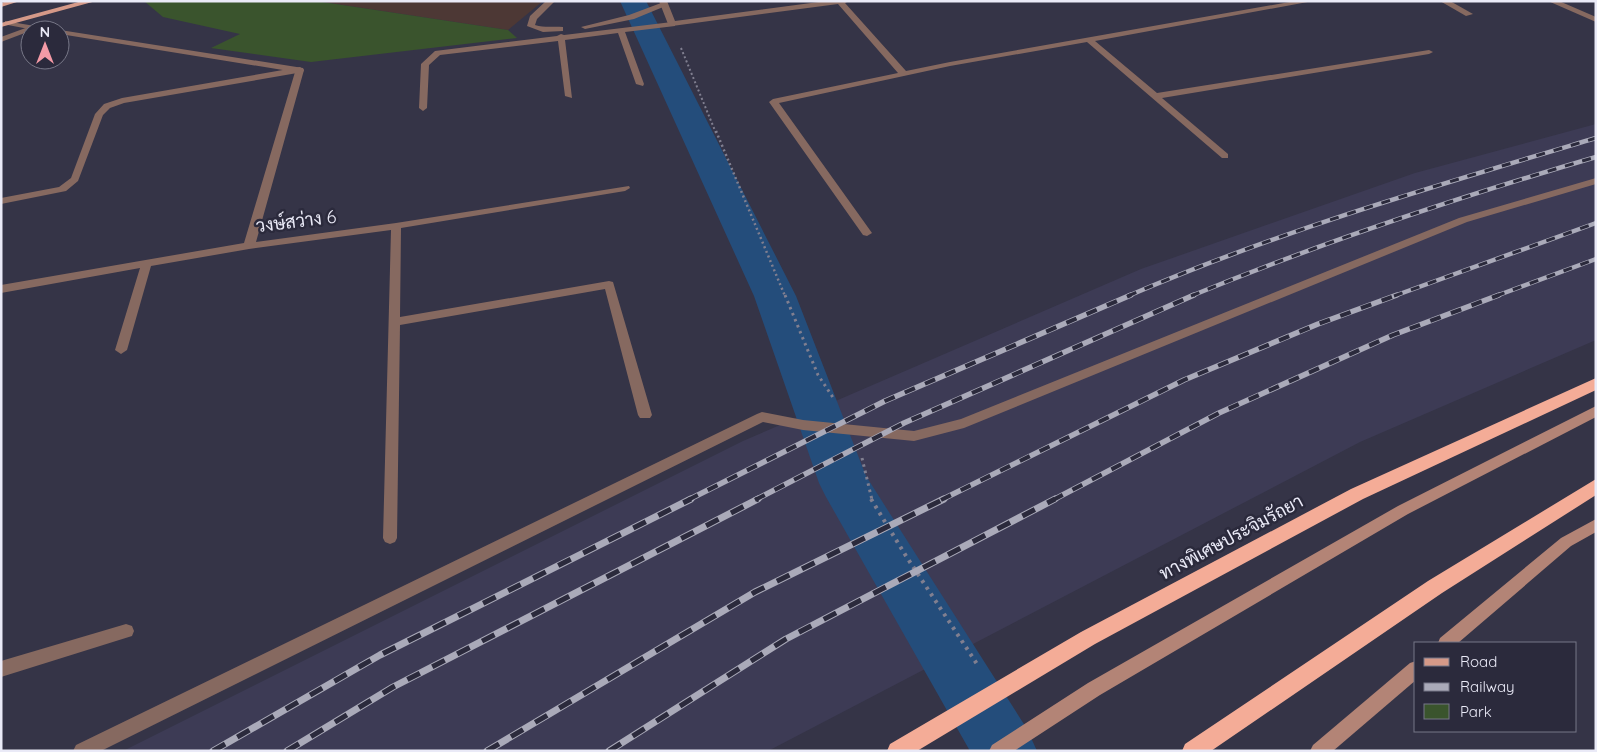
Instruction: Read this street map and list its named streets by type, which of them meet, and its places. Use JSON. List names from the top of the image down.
{
  "streets": {
    "highway": ["ทางพิเศษประจิมรัถยา"],
    "street": ["วงษ์สว่าง 6"]
  },
  "legend": ["Road", "Railway", "Park"],
  "north": "top"
}
